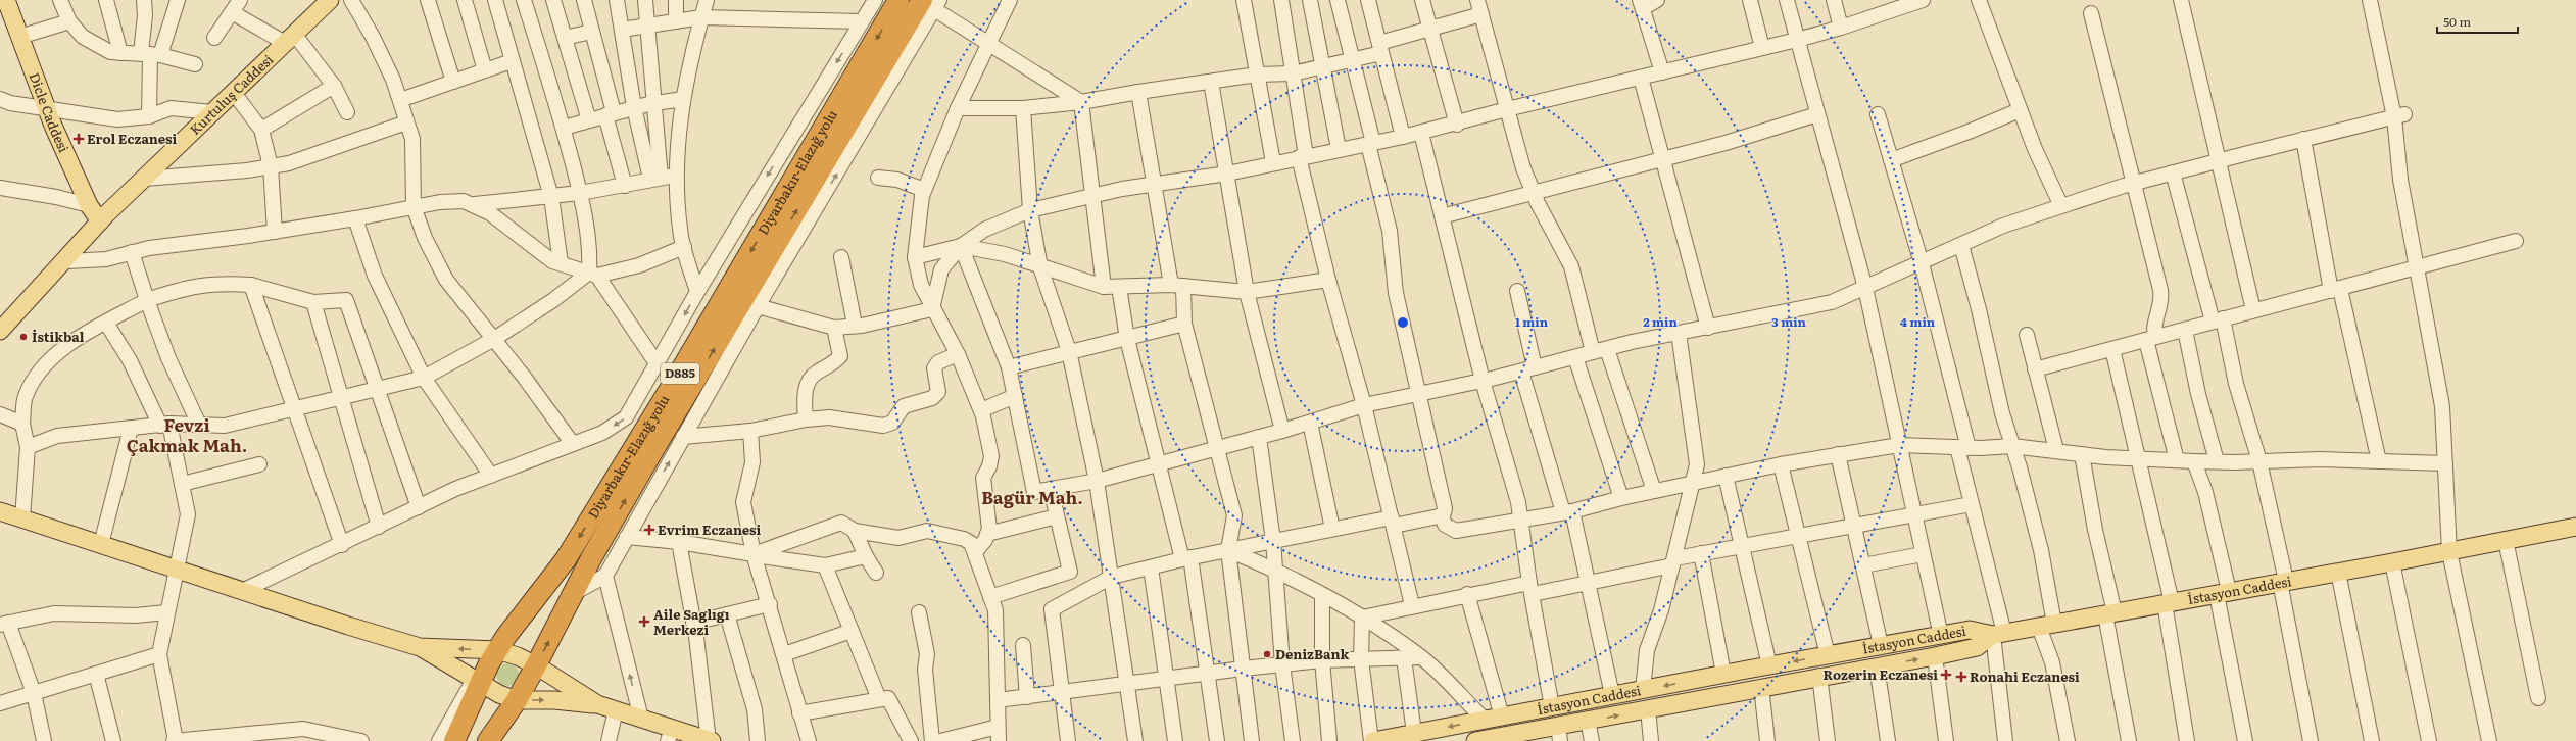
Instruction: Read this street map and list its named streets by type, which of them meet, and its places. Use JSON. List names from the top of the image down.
{
  "streets": {
    "highway": ["Diyarbakır-Elazığ yolu", "D885"],
    "main road": ["Kurtuluş Caddesi", "Dicle Caddesi", "İstasyon Caddesi"]
  },
  "crossings": [
    ["Kurtuluş Caddesi", "Dicle Caddesi"]
  ],
  "districts": ["Fevzi Çakmak Mah.", "Bagür Mah."],
  "places": {
    "health": [
      "Erol Eczanesi",
      "Evrim Eczanesi",
      "Aile Saglıgı Merkezi",
      "Rozerin Eczanesi",
      "Ronahi Eczanesi"
    ],
    "other": ["İstikbal", "DenizBank"]
  },
  "scale_bar": "50 m",
  "rings": [
    "1 min",
    "2 min",
    "3 min",
    "4 min"
  ]
}
